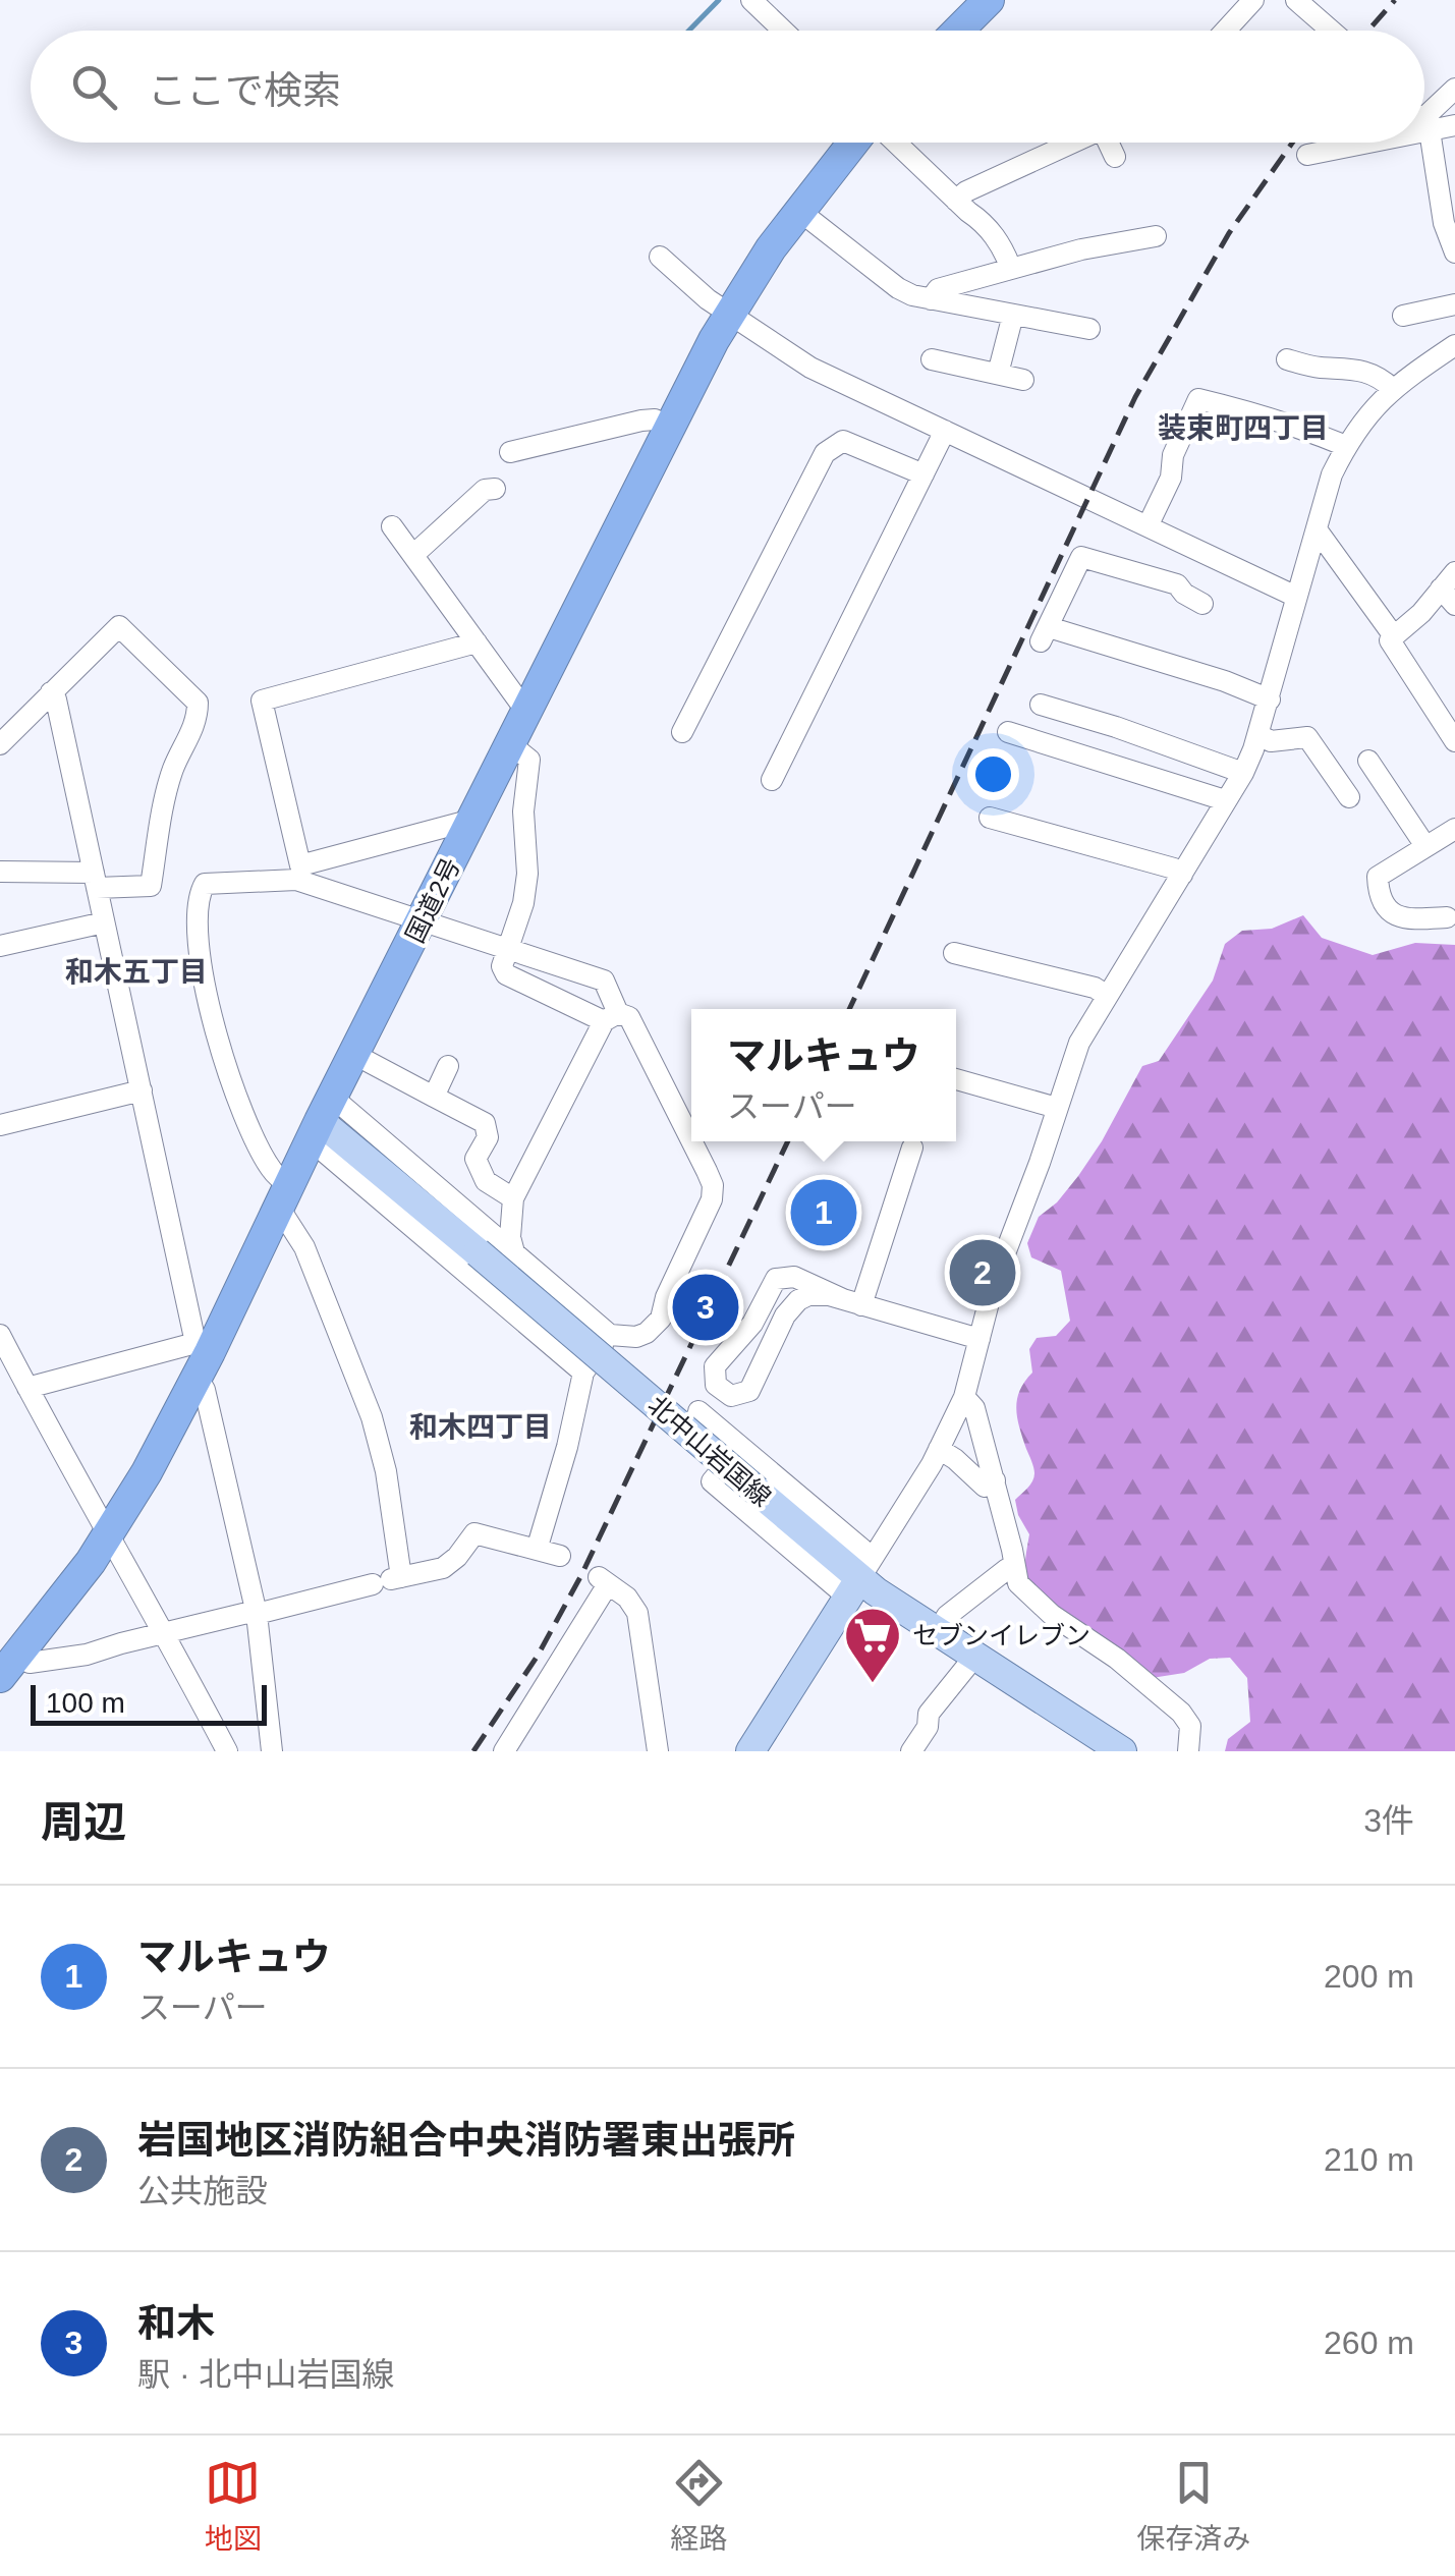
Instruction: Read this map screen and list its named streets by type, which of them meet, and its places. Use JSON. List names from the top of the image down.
{
  "streets": {
    "highway": ["国道2号"],
    "main road": ["北中山岩国線"]
  },
  "crossings": [
    ["国道2号", "北中山岩国線"]
  ],
  "districts": ["装束町四丁目", "和木五丁目", "和木四丁目"],
  "places": {
    "supermarket": ["セブンイレブン"]
  },
  "scale_bar": "100 m",
  "page": {
    "search": "ここで検索",
    "popup": ["マルキュウ", "スーパー"],
    "pins": ["1", "2", "3"],
    "scale": "100 m",
    "heading": ["周辺", "3件"],
    "list": [
      {
        "mark": "1",
        "name": "マルキュウ",
        "note": "スーパー",
        "value": "200 m"
      },
      {
        "mark": "2",
        "name": "岩国地区消防組合中央消防署東出張所",
        "note": "公共施設",
        "value": "210 m"
      },
      {
        "mark": "3",
        "name": "和木",
        "note": "駅 · 北中山岩国線",
        "value": "260 m"
      }
    ],
    "nav": ["地図", "経路", "保存済み"]
  }
}
